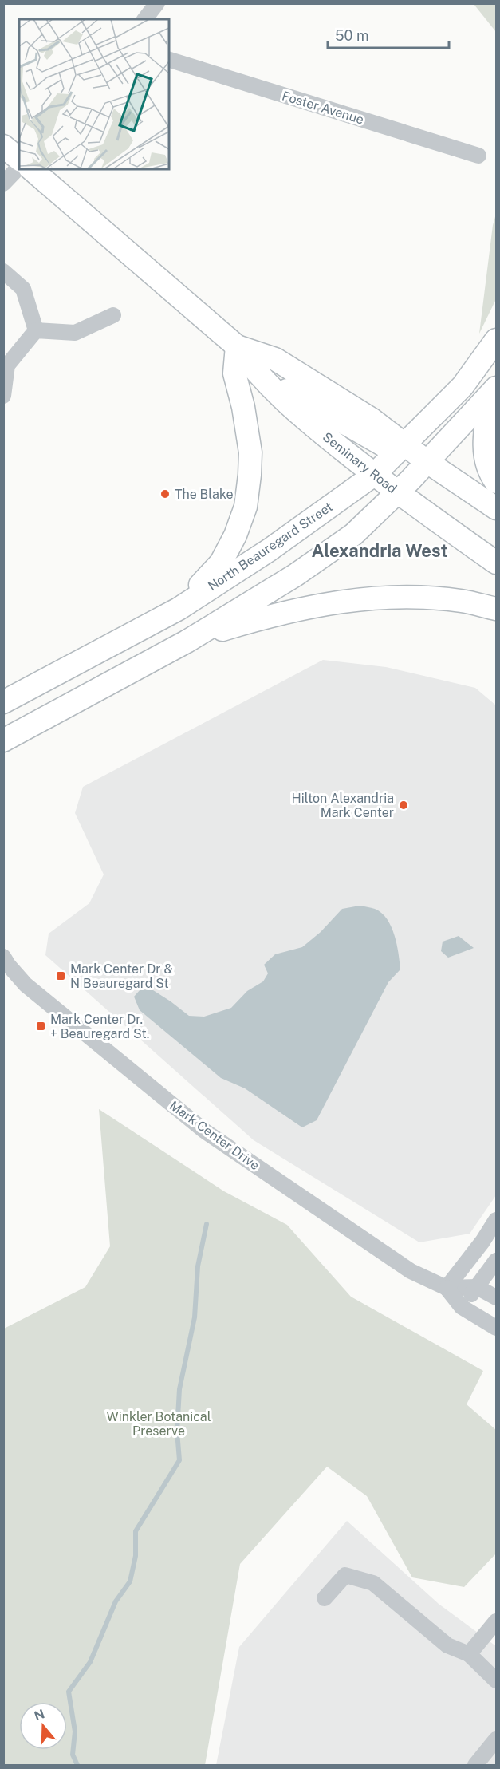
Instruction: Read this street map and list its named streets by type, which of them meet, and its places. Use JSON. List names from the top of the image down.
{
  "streets": {
    "main road": ["Seminary Road", "North Beauregard Street"],
    "street": ["Foster Avenue", "Mark Center Drive"]
  },
  "crossings": [
    ["Seminary Road", "North Beauregard Street"]
  ],
  "districts": ["Alexandria West"],
  "parks": ["Winkler Botanical Preserve"],
  "places": {
    "other": ["The Blake", "Hilton Alexandria Mark Center"],
    "transit": ["Mark Center Dr & N Beauregard St", "Mark Center Dr. + Beauregard St."]
  },
  "scale_bar": "50 m",
  "north": "top"
}
